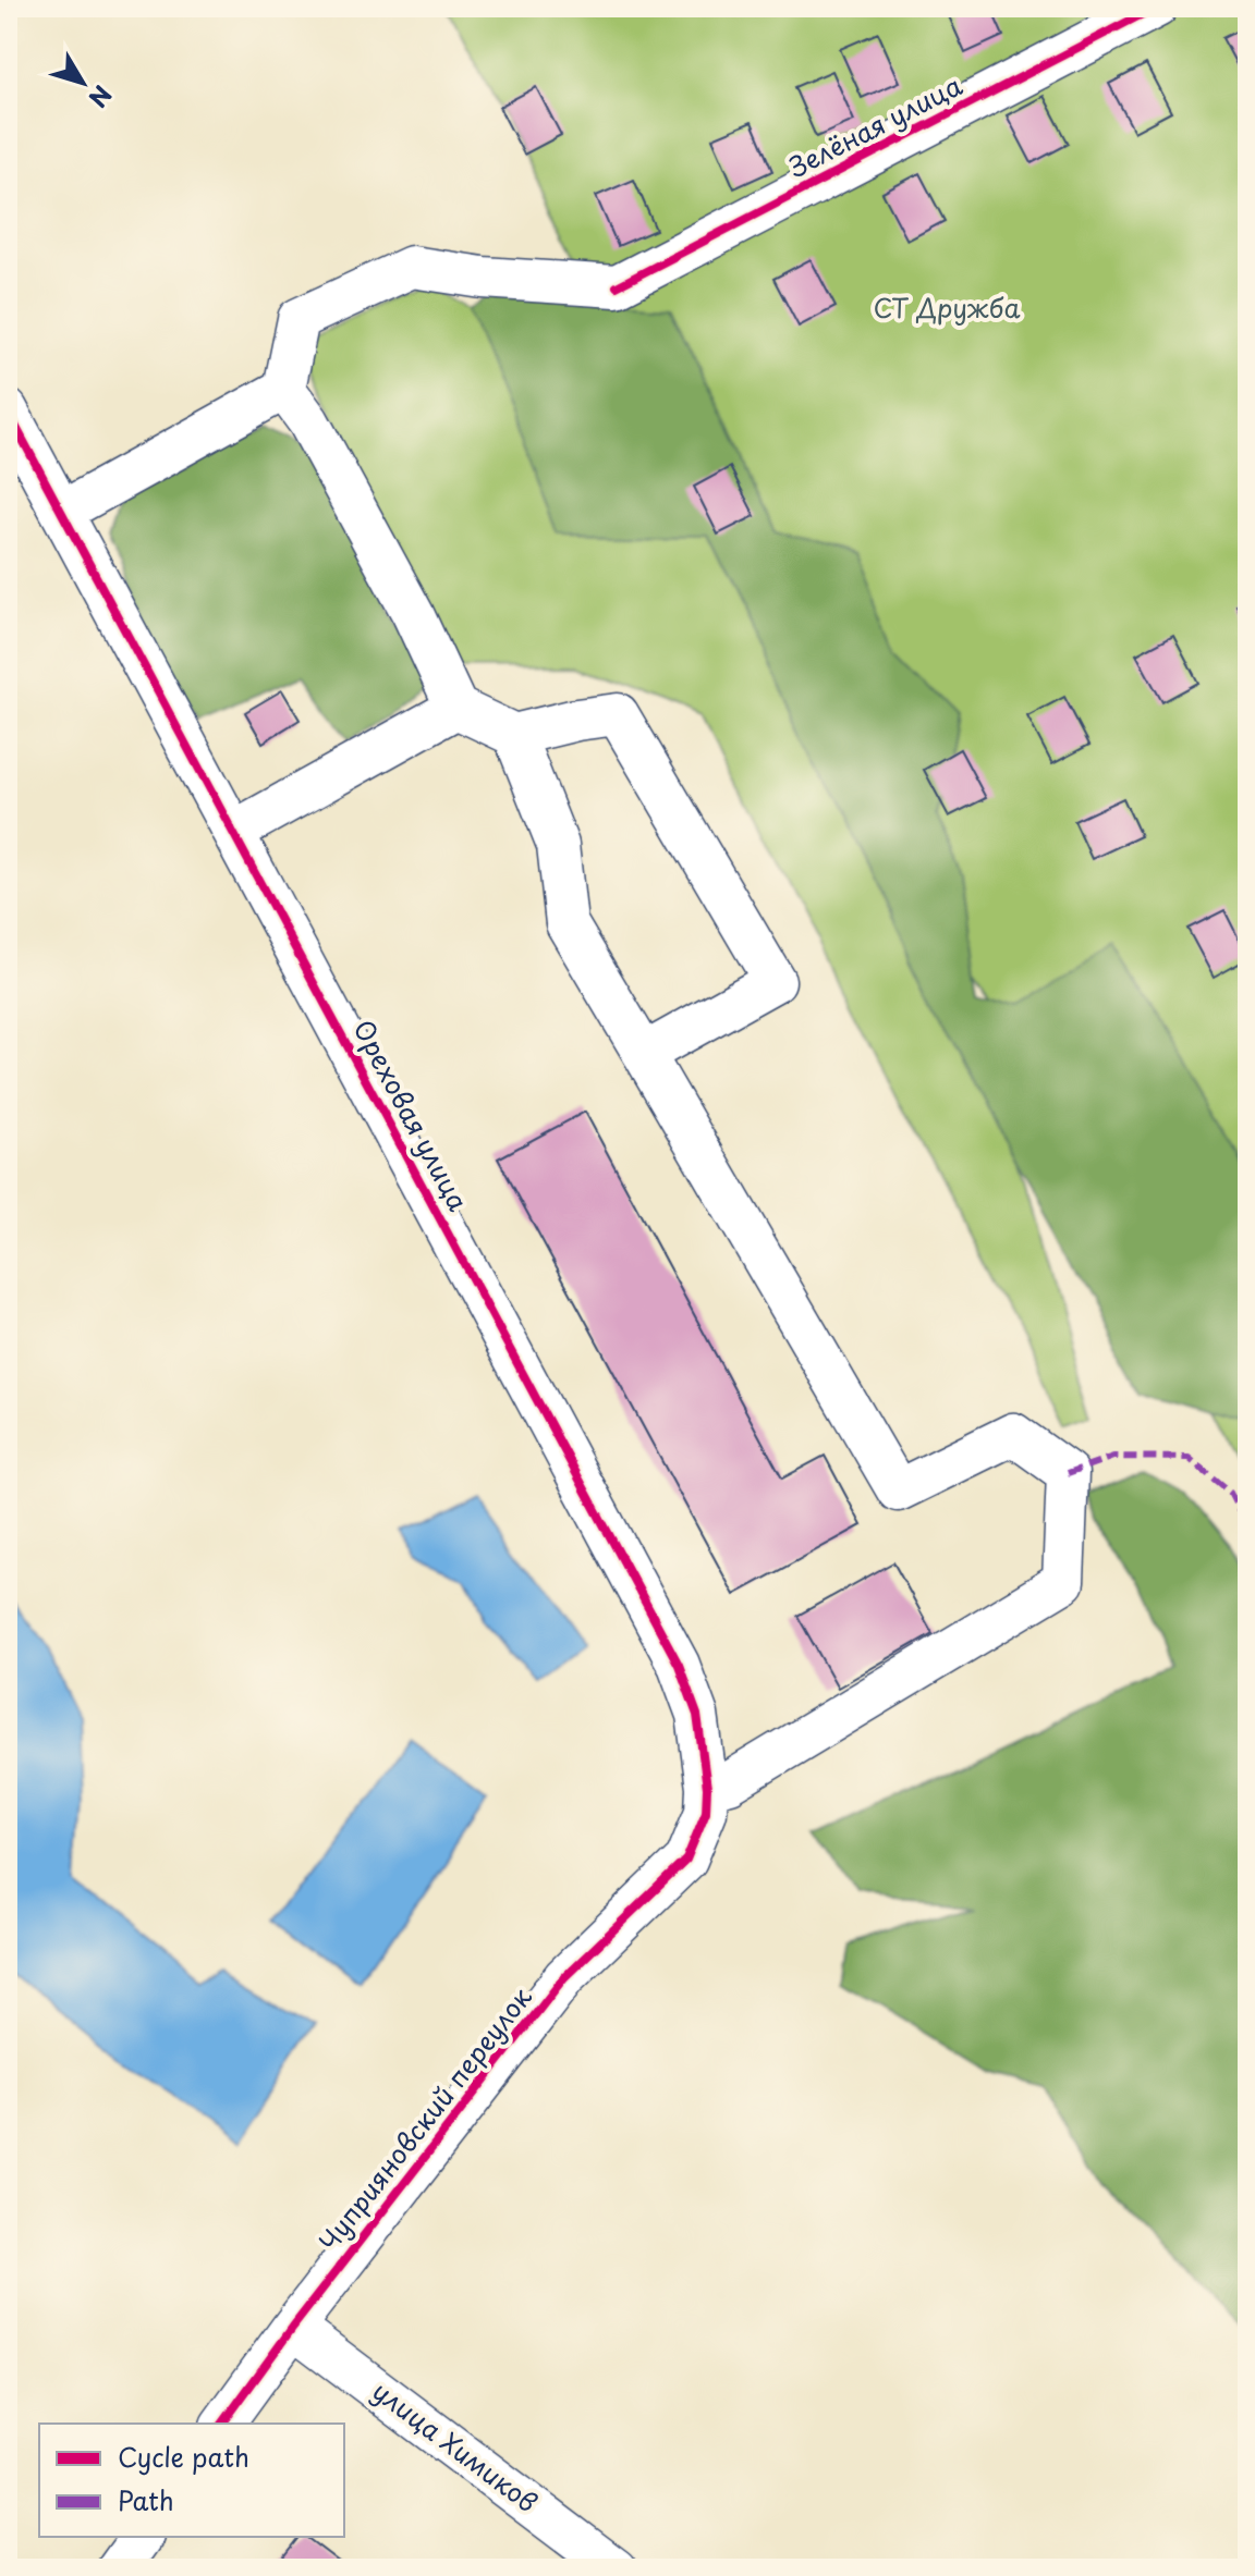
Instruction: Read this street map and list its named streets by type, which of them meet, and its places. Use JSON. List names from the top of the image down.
{
  "streets": {
    "street": [
      "Зелёная улица",
      "Ореховая улица",
      "Чуприяновский переулок",
      "улица Химиков"
    ]
  },
  "crossings": [
    ["Ореховая улица", "Чуприяновский переулок"],
    ["Чуприяновский переулок", "улица Химиков"]
  ],
  "parks": ["СТ Дружба"],
  "legend": ["Cycle path", "Path"],
  "north": "bottom right"
}
